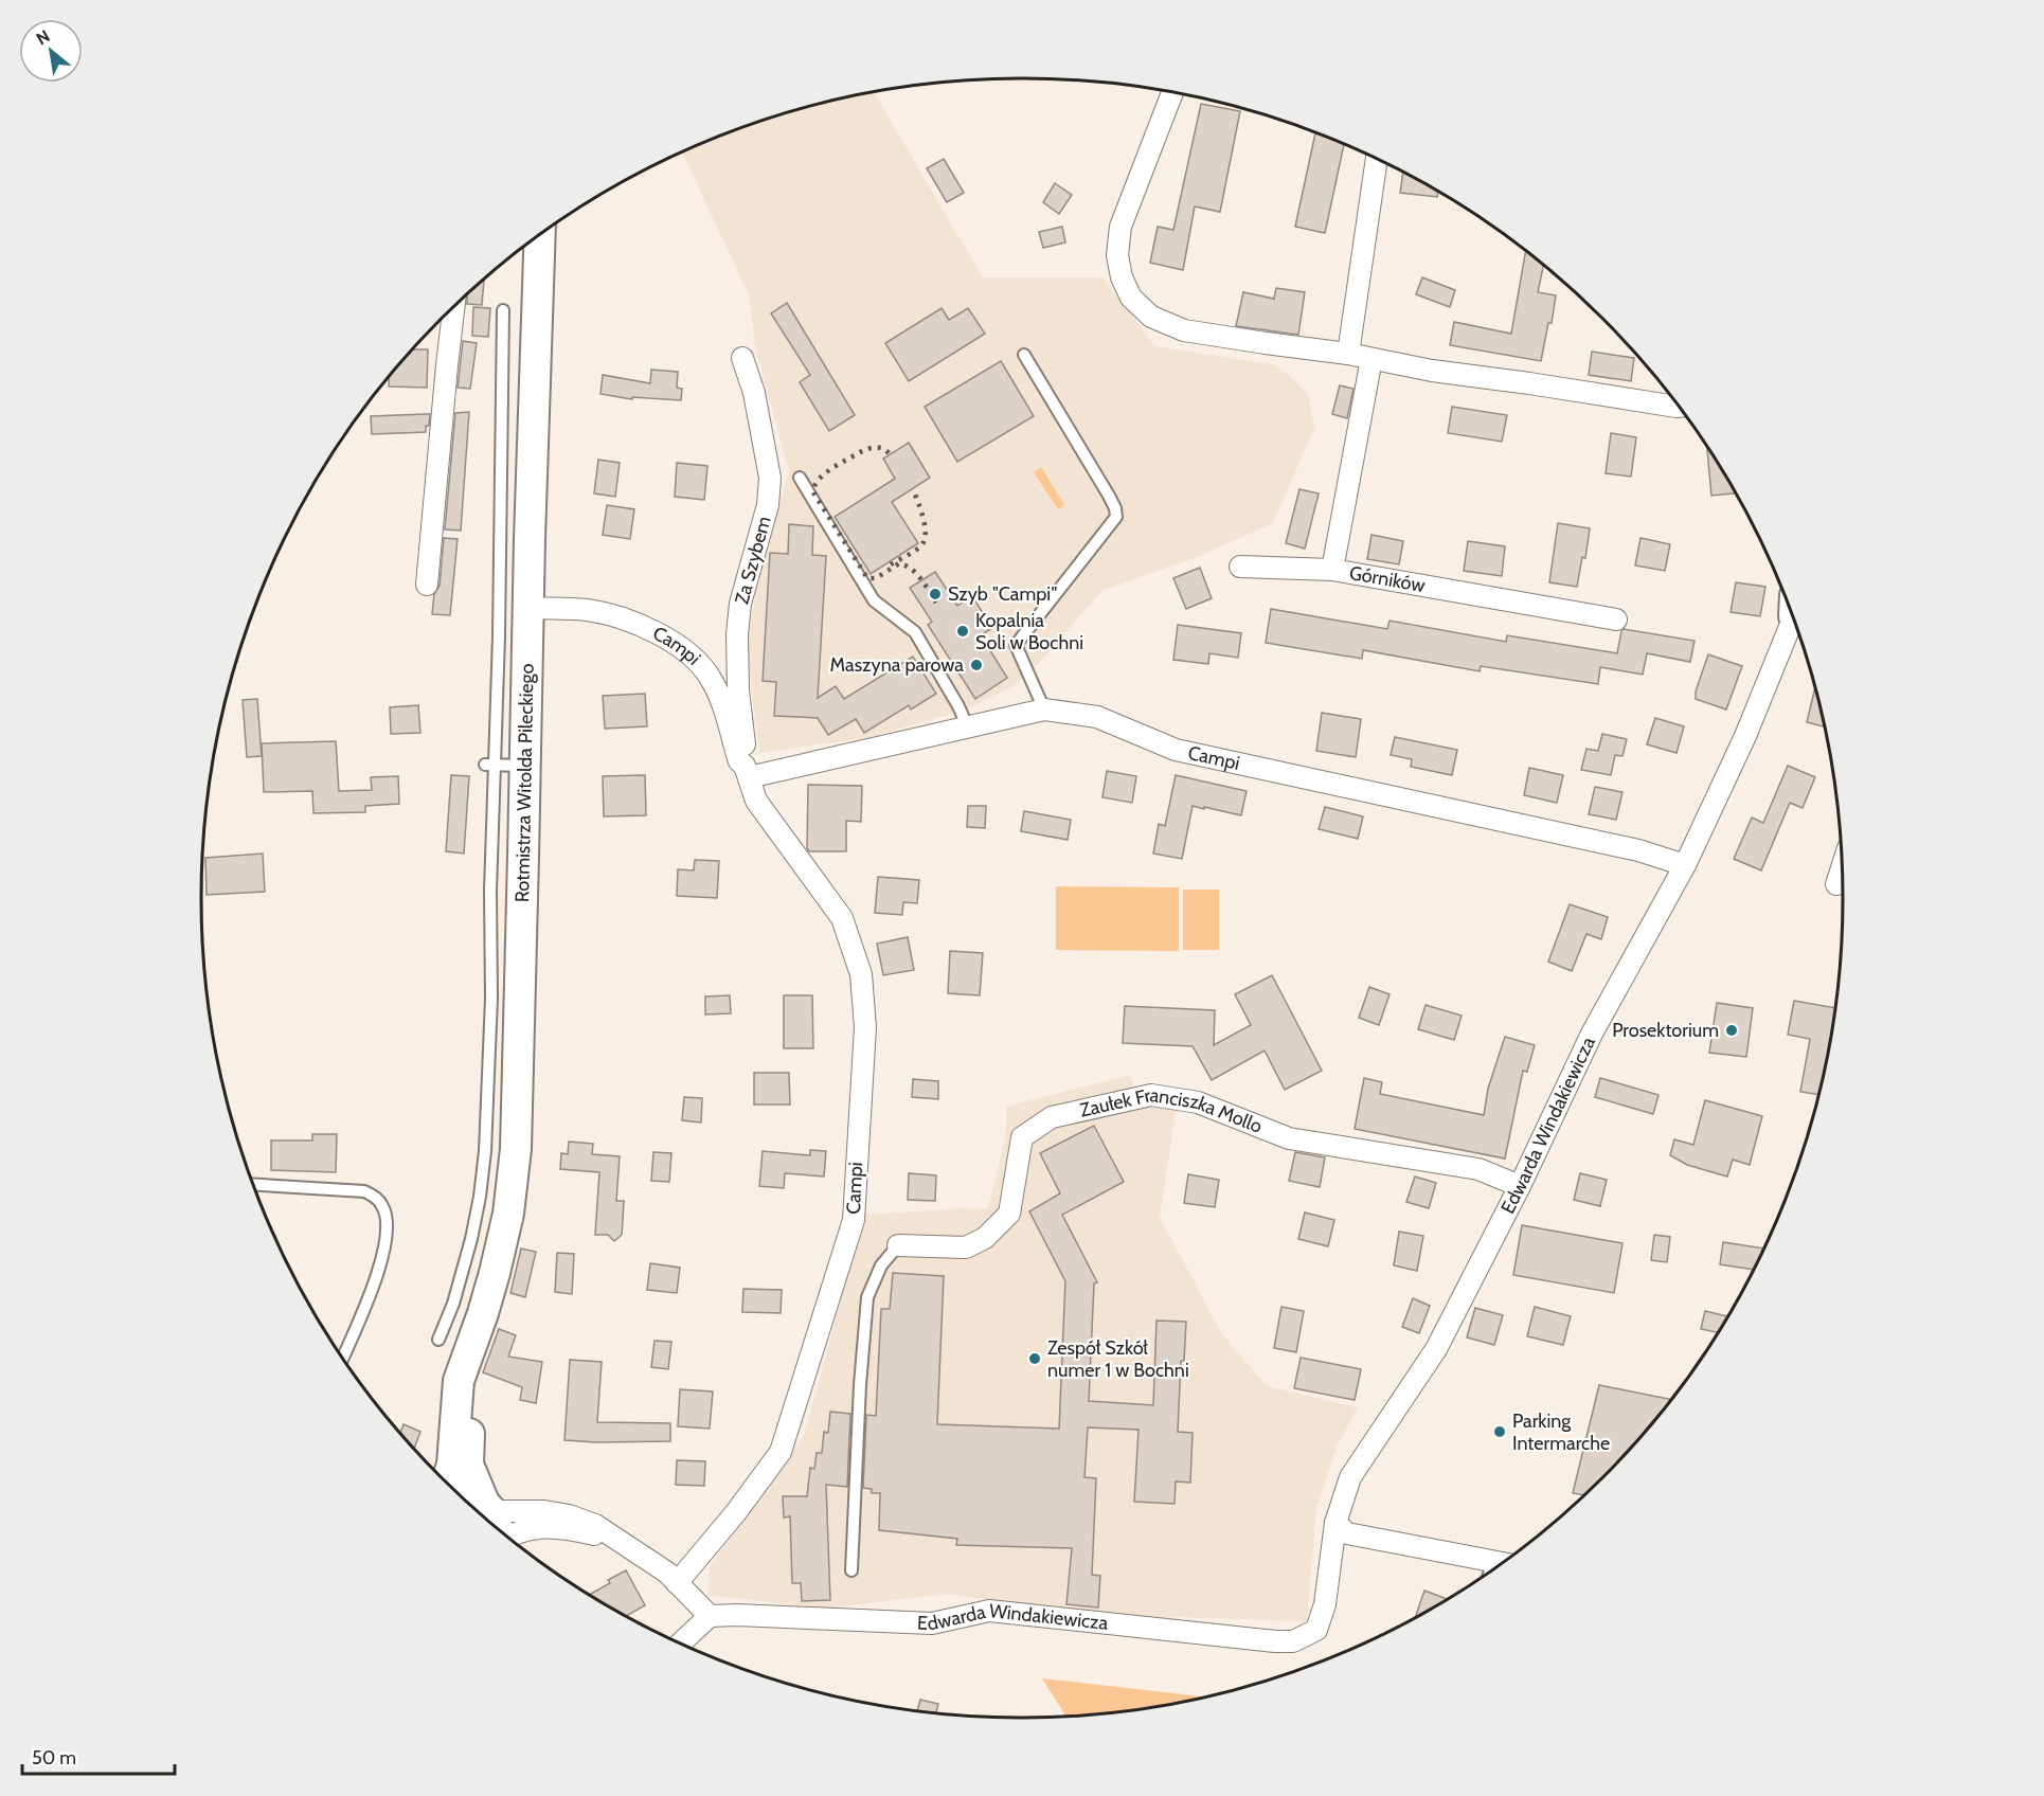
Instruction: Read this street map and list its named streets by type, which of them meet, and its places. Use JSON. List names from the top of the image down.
{
  "streets": {
    "main road": ["Rotmistrza Witolda Pileckiego"],
    "street": [
      "Za Szybem",
      "Górników",
      "Campi",
      "Zaułek Franciszka Mollo",
      "Edwarda Windakiewicza"
    ]
  },
  "crossings": [
    ["Za Szybem", "Campi"],
    ["Campi", "Rotmistrza Witolda Pileckiego"],
    ["Campi", "Edwarda Windakiewicza"],
    ["Zaułek Franciszka Mollo", "Edwarda Windakiewicza"]
  ],
  "places": [
    "Szyb \"Campi\"",
    "Kopalnia Soli w Bochni",
    "Maszyna parowa",
    "Prosektorium",
    "Zespół Szkół numer 1 w Bochni",
    "Parking Intermarche"
  ],
  "scale_bar": "50 m",
  "north": "top left"
}
